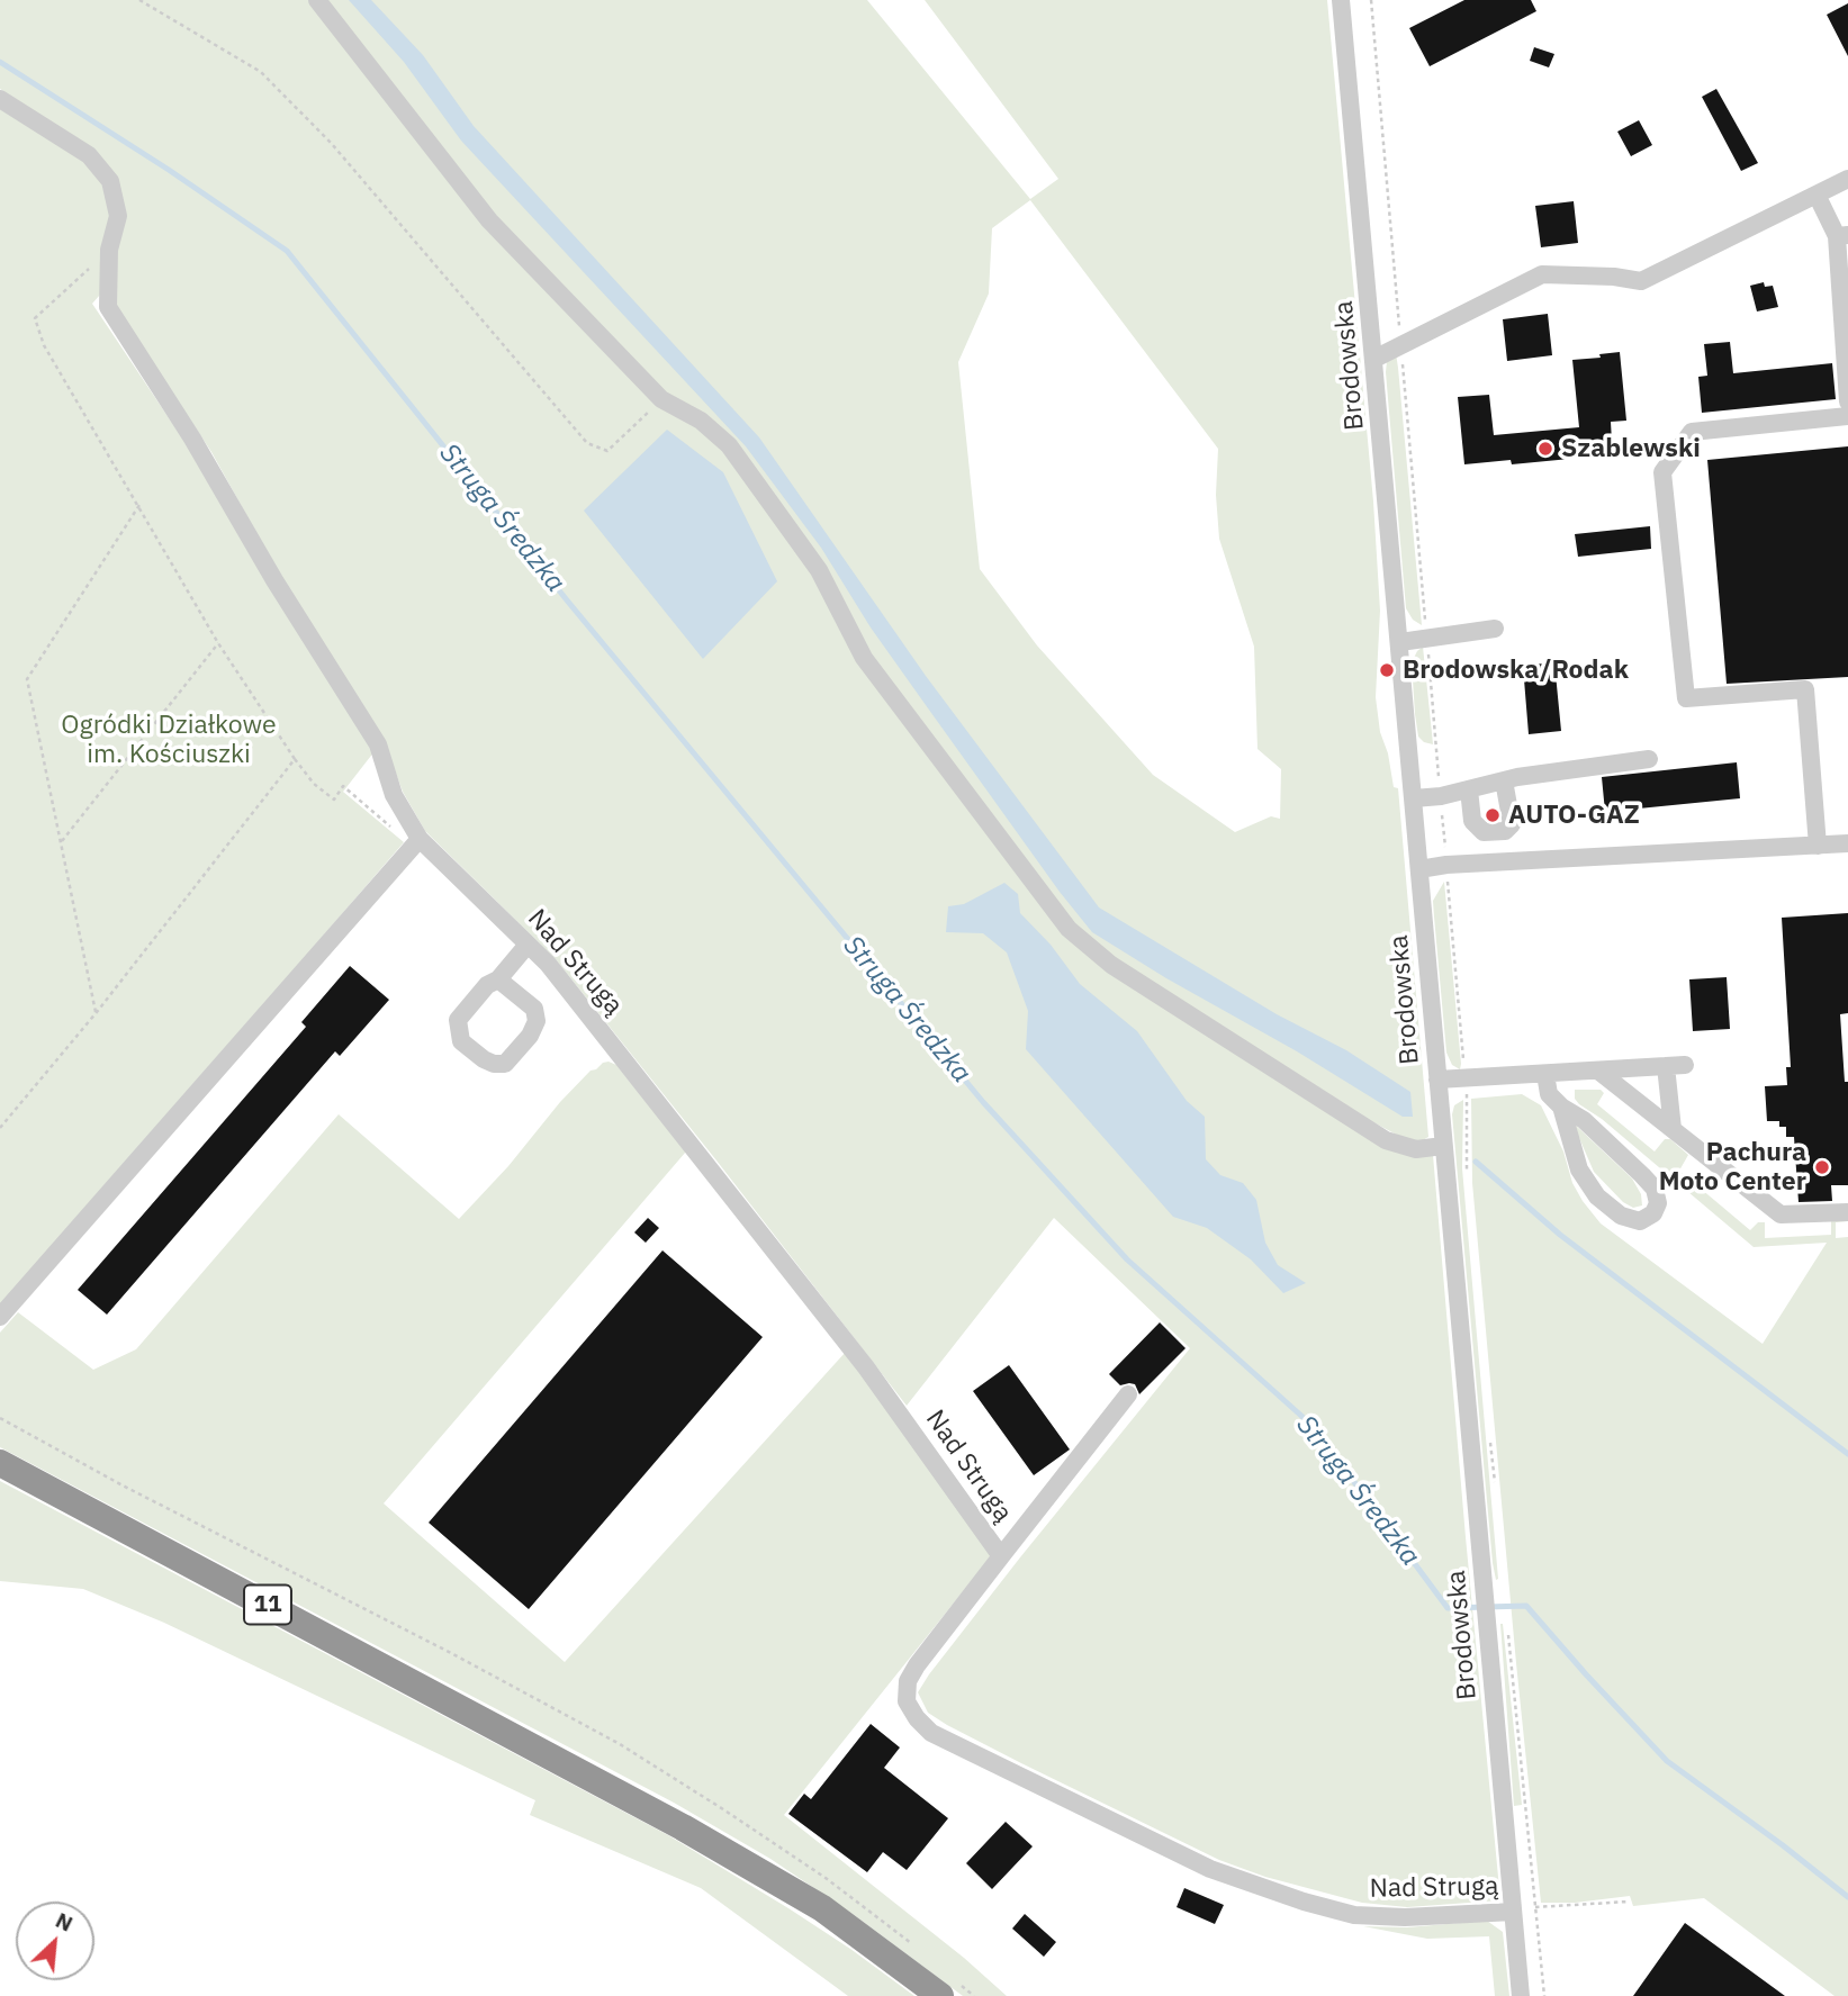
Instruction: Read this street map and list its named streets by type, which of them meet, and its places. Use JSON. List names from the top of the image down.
{
  "streets": {
    "highway": ["11"],
    "street": ["Brodowska", "Nad Strugą"]
  },
  "crossings": [
    ["Brodowska", "Nad Strugą"]
  ],
  "water": ["Struga Średzka"],
  "parks": ["Ogródki Działkowe im. Kościuszki"],
  "places": [
    "Szablewski",
    "Brodowska/Rodak",
    "AUTO-GAZ",
    "Pachura Moto Center"
  ],
  "north": "top right"
}
